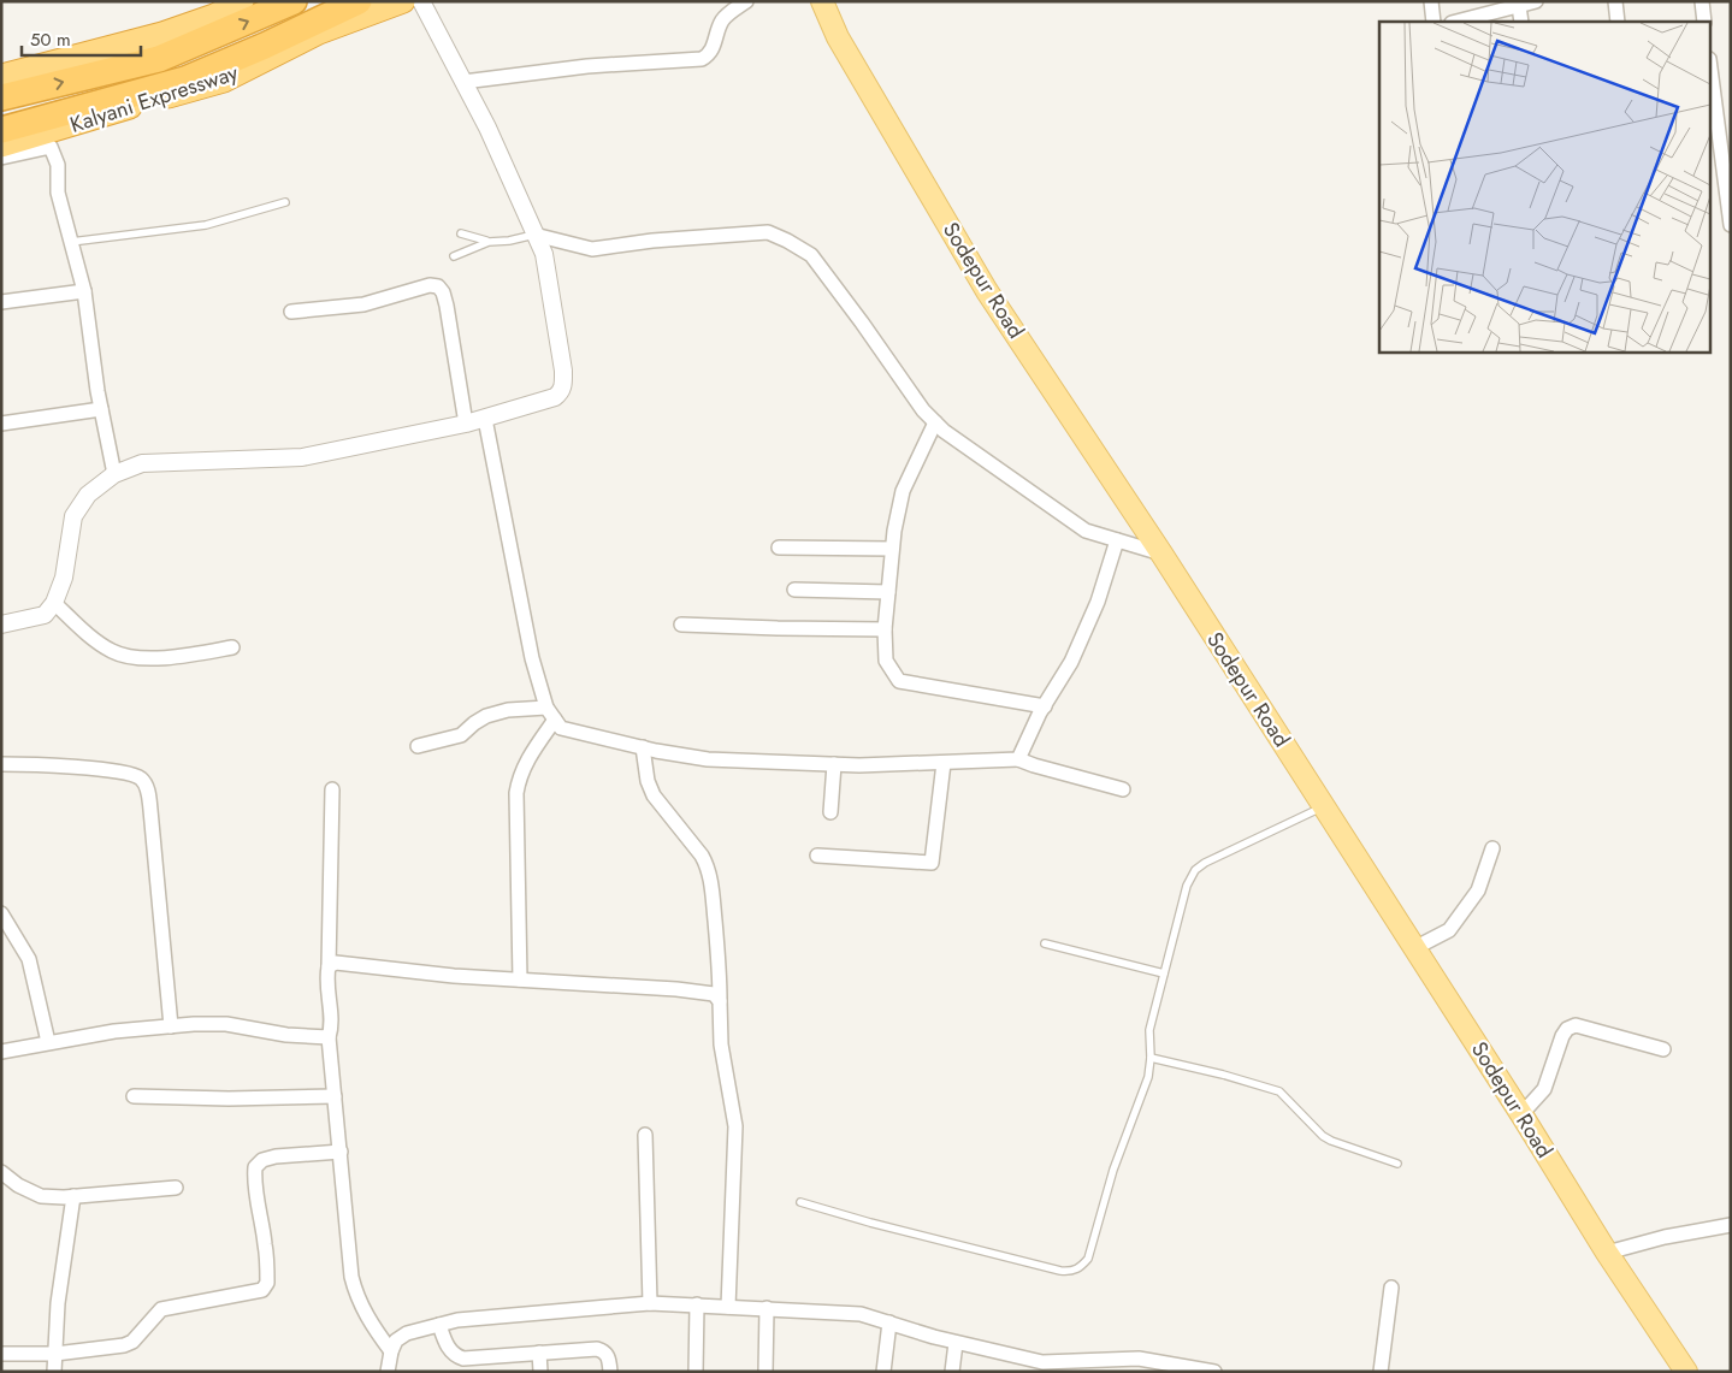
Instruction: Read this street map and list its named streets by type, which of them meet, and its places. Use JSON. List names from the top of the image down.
{
  "streets": {
    "highway": ["Kalyani Expressway"],
    "main road": ["Sodepur Road"]
  },
  "scale_bar": "50 m"
}
